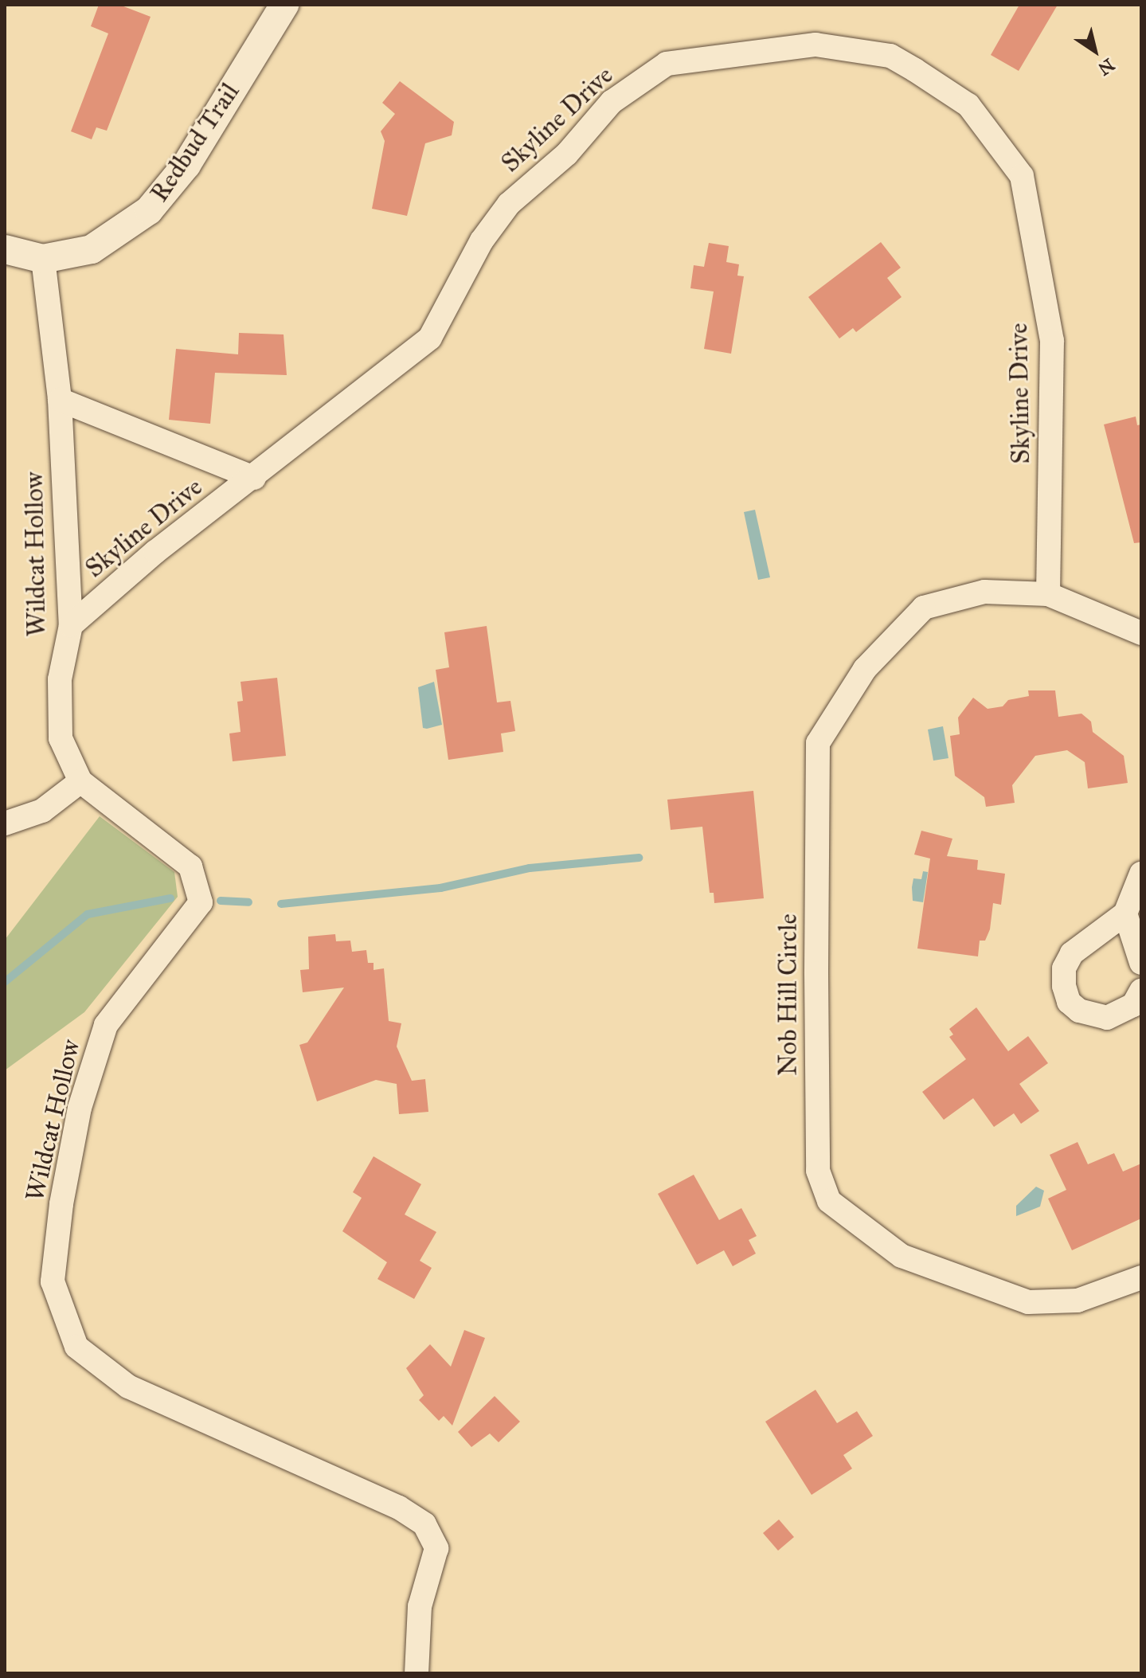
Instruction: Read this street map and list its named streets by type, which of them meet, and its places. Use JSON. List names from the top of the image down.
{
  "streets": {
    "street": [
      "Skyline Drive",
      "Redbud Trail",
      "Wildcat Hollow",
      "Nob Hill Circle"
    ]
  },
  "crossings": [
    ["Skyline Drive", "Wildcat Hollow"],
    ["Skyline Drive", "Nob Hill Circle"],
    ["Redbud Trail", "Wildcat Hollow"]
  ],
  "north": "bottom right"
}
